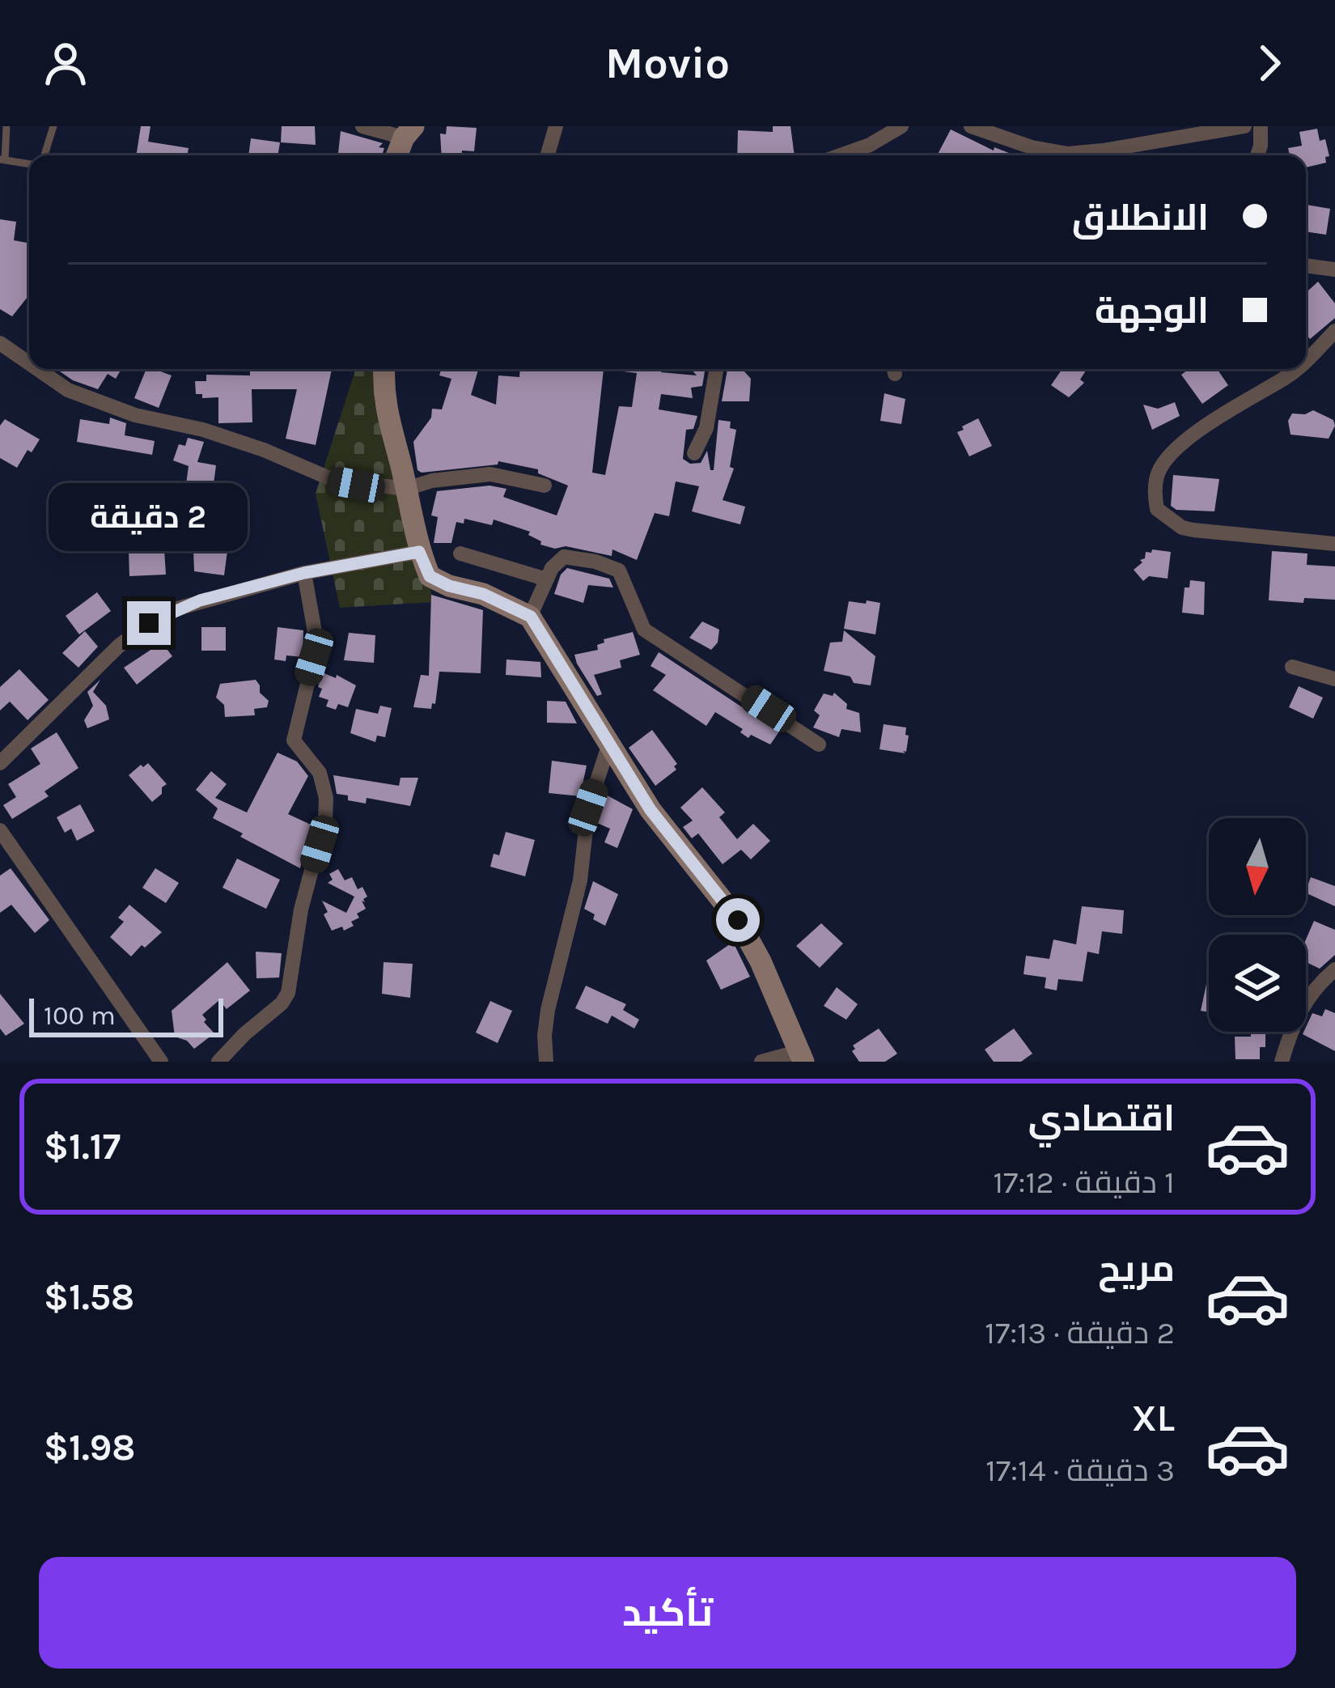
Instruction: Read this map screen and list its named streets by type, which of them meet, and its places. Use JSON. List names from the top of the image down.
{
  "scale_bar": "100 m",
  "north": "bottom",
  "page": {
    "header": "Movio",
    "banner": ["الانطلاق", "الوجهة"],
    "bubble": "2 دقيقة",
    "scale": "100 m",
    "list": [
      {
        "name": "اقتصادي",
        "note": "1 دقيقة · 17:12",
        "value": "$1.17"
      },
      {
        "name": "مريح",
        "note": "2 دقيقة · 17:13",
        "value": "$1.58"
      },
      {
        "name": "XL",
        "note": "3 دقيقة · 17:14",
        "value": "$1.98"
      }
    ],
    "buttons": "تأكيد"
  }
}
